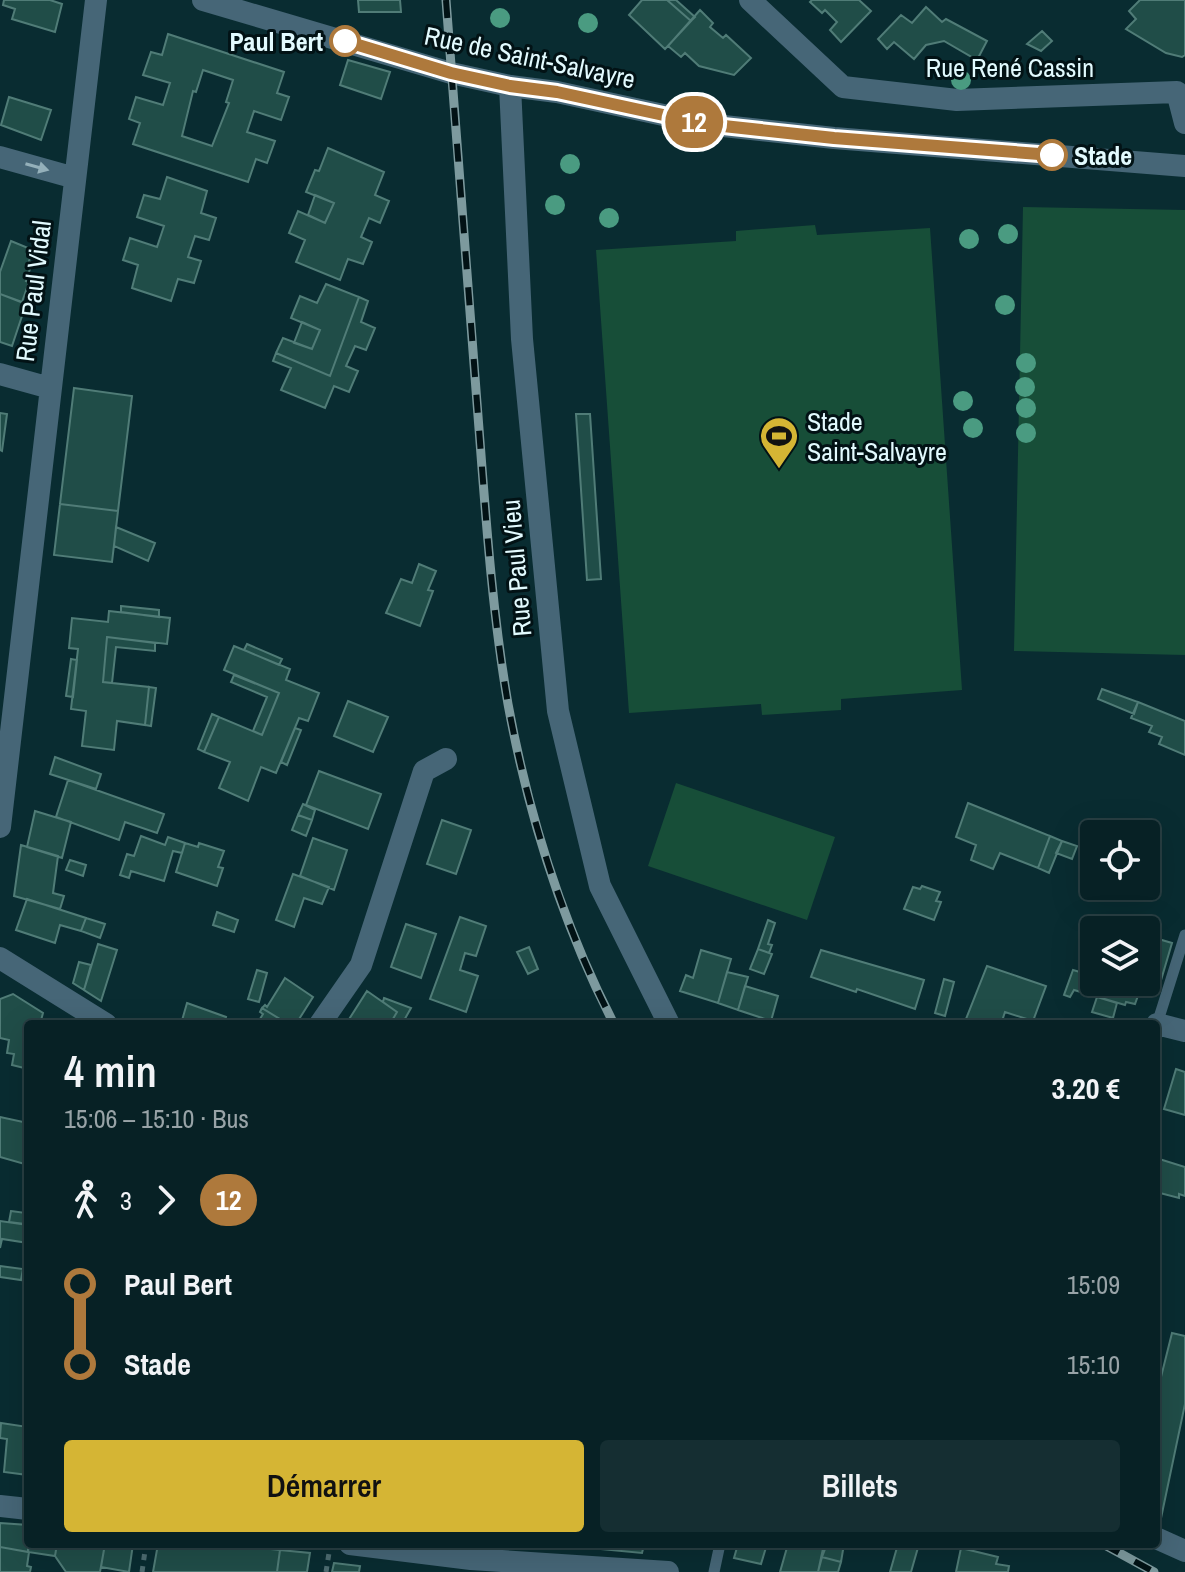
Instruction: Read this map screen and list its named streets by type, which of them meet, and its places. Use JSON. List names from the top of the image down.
{
  "streets": {
    "street": [
      "Rue de Saint-Salvayre",
      "Rue René Cassin",
      "Rue Paul Vidal",
      "Rue Paul Vieu"
    ]
  },
  "crossings": [
    ["Rue de Saint-Salvayre", "Rue Paul Vieu"]
  ],
  "places": {
    "other": ["Paul Bert", "Stade"],
    "sports": ["Stade Saint-Salvayre"]
  },
  "lines": ["bus line 12"],
  "page": {
    "on_map": "12",
    "heading": ["4 min", "15:06 – 15:10 · Bus", "3.20 €"],
    "legs": ["3", "12"],
    "list": [
      {
        "name": "Paul Bert",
        "value": "15:09"
      },
      {
        "name": "Stade",
        "value": "15:10"
      }
    ],
    "buttons": ["Démarrer", "Billets"]
  }
}
